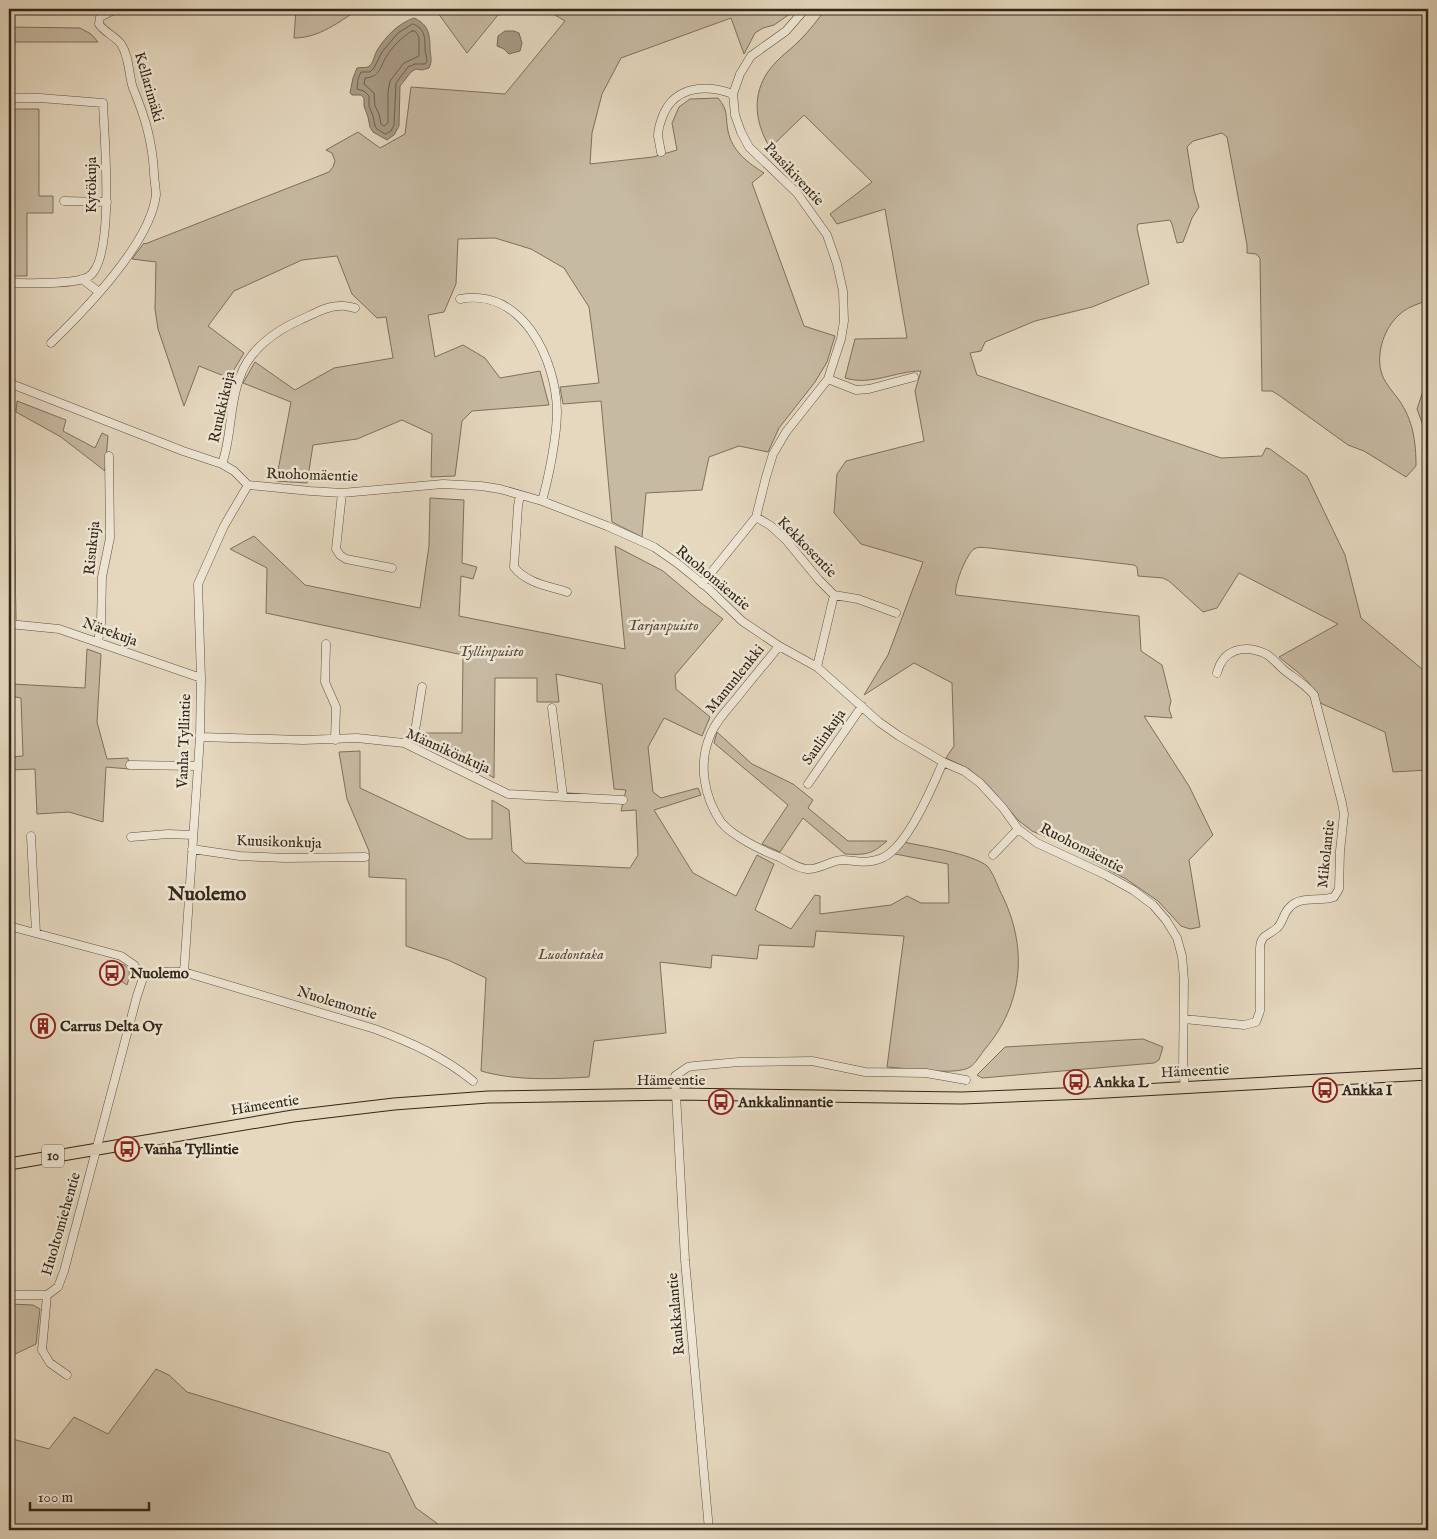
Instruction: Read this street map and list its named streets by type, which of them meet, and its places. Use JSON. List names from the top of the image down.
{
  "streets": {
    "highway": ["Hämeentie", "10"],
    "street": [
      "Kellarimäki",
      "Paasikiventie",
      "Kytökuja",
      "Ruukkikuja",
      "Ruohomäentie",
      "Kekkosentie",
      "Risukuja",
      "Närekuja",
      "Manunlenkki",
      "Saulinkuja",
      "Vanha Tyllintie",
      "Männikönkuja",
      "Kuusikonkuja",
      "Mikolantie",
      "Nuolemontie",
      "Huoltomiehentie",
      "Raukkalantie"
    ]
  },
  "crossings": [
    ["Paasikiventie", "Ruohomäentie"],
    ["Paasikiventie", "Kekkosentie"],
    ["Ruukkikuja", "Ruohomäentie"],
    ["Ruohomäentie", "Manunlenkki"],
    ["Ruohomäentie", "Saulinkuja"],
    ["Ruohomäentie", "Vanha Tyllintie"],
    ["Ruohomäentie", "Mikolantie"],
    ["Ruohomäentie", "Hämeentie"],
    ["Risukuja", "Närekuja"],
    ["Närekuja", "Vanha Tyllintie"],
    ["Vanha Tyllintie", "Männikönkuja"],
    ["Vanha Tyllintie", "Kuusikonkuja"],
    ["Vanha Tyllintie", "Nuolemontie"],
    ["Hämeentie", "Huoltomiehentie"],
    ["Hämeentie", "Raukkalantie"]
  ],
  "districts": ["Nuolemo"],
  "parks": ["Tarjanpuisto", "Tyllinpuisto", "Luodontaka"],
  "places": {
    "bus stop": [
      "Nuolemo",
      "Ankka L",
      "Ankka I",
      "Ankkalinnantie",
      "Vanha Tyllintie"
    ],
    "building": ["Carrus Delta Oy"]
  },
  "scale_bar": "100 m"
}
